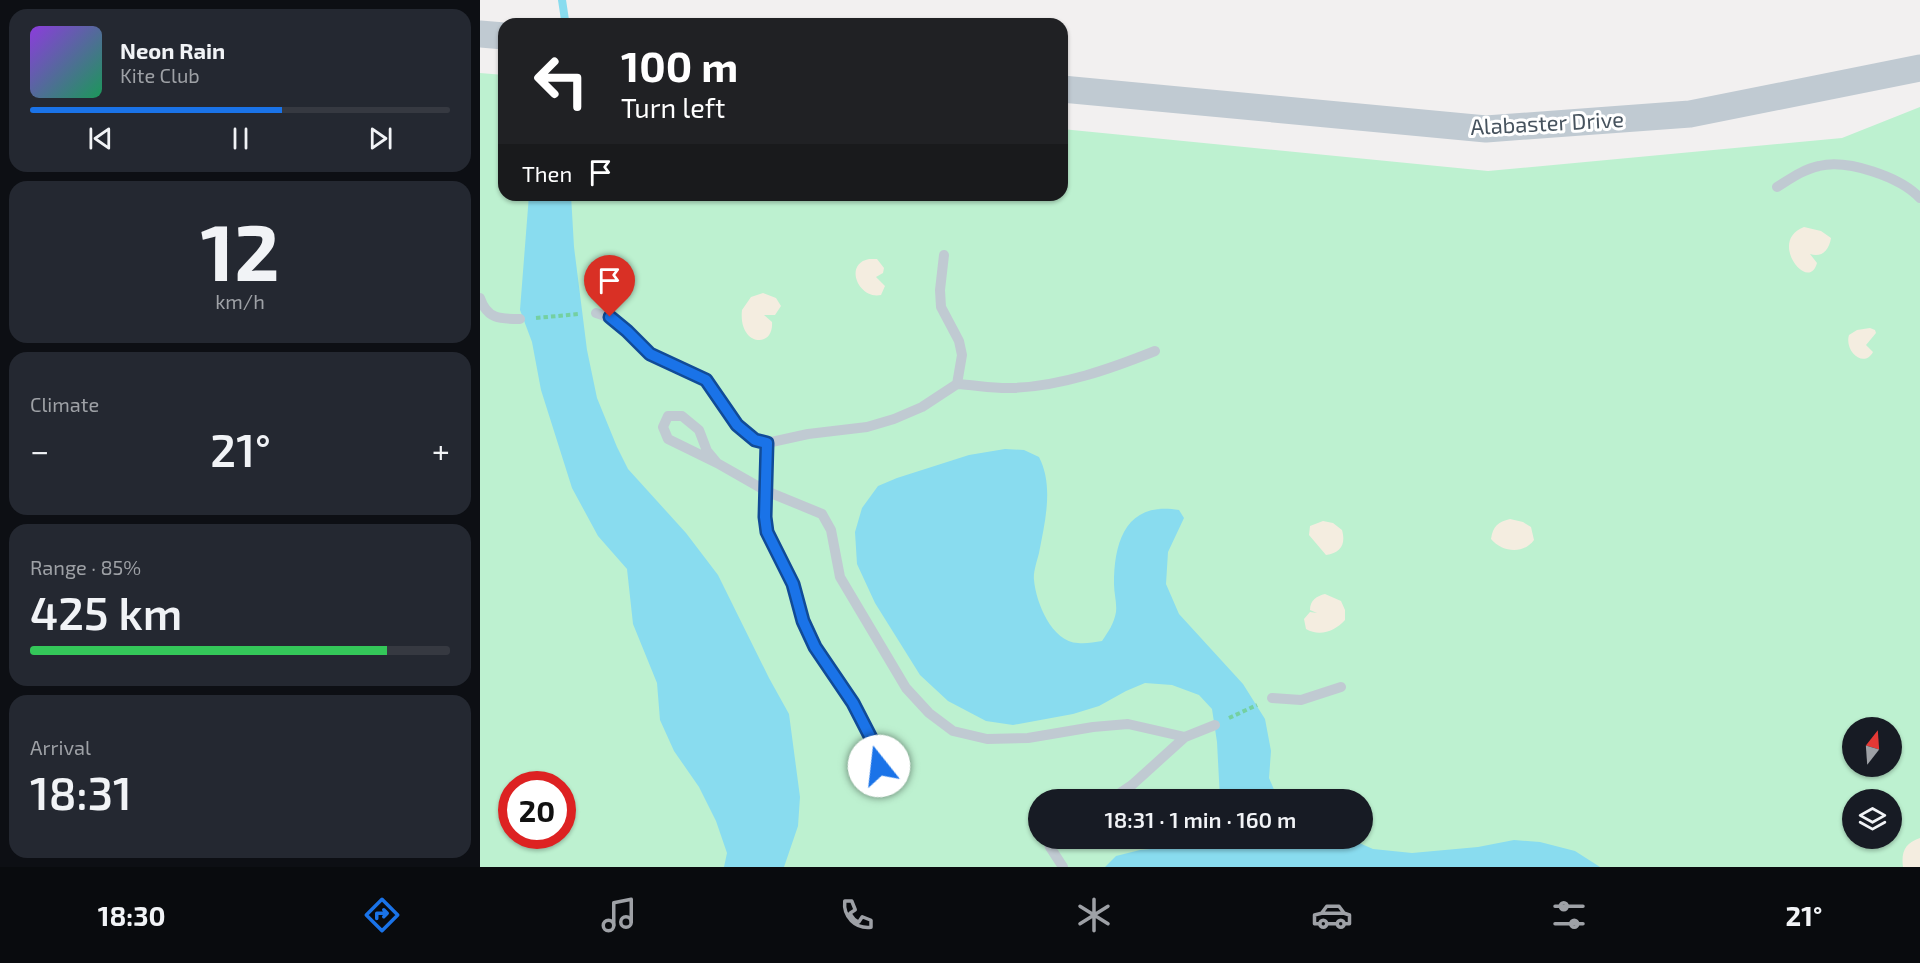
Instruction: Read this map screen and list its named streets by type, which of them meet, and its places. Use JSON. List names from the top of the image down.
{
  "streets": {
    "street": ["Alabaster Drive"]
  },
  "north": "top",
  "page": {
    "turn": ["100 m", "Turn left"],
    "song": ["Neon Rain", "Kite Club"],
    "then": "Then",
    "tile": [
      ["12", "km/h"],
      "Climate",
      ["Range · 85%", "425 km"],
      ["Arrival", "18:31"]
    ],
    "heat": ["−", "21°", "+"],
    "limit": "20",
    "trip": "18:31 · 1 min · 160 m",
    "tabs": ["18:30", "21°"]
  }
}
